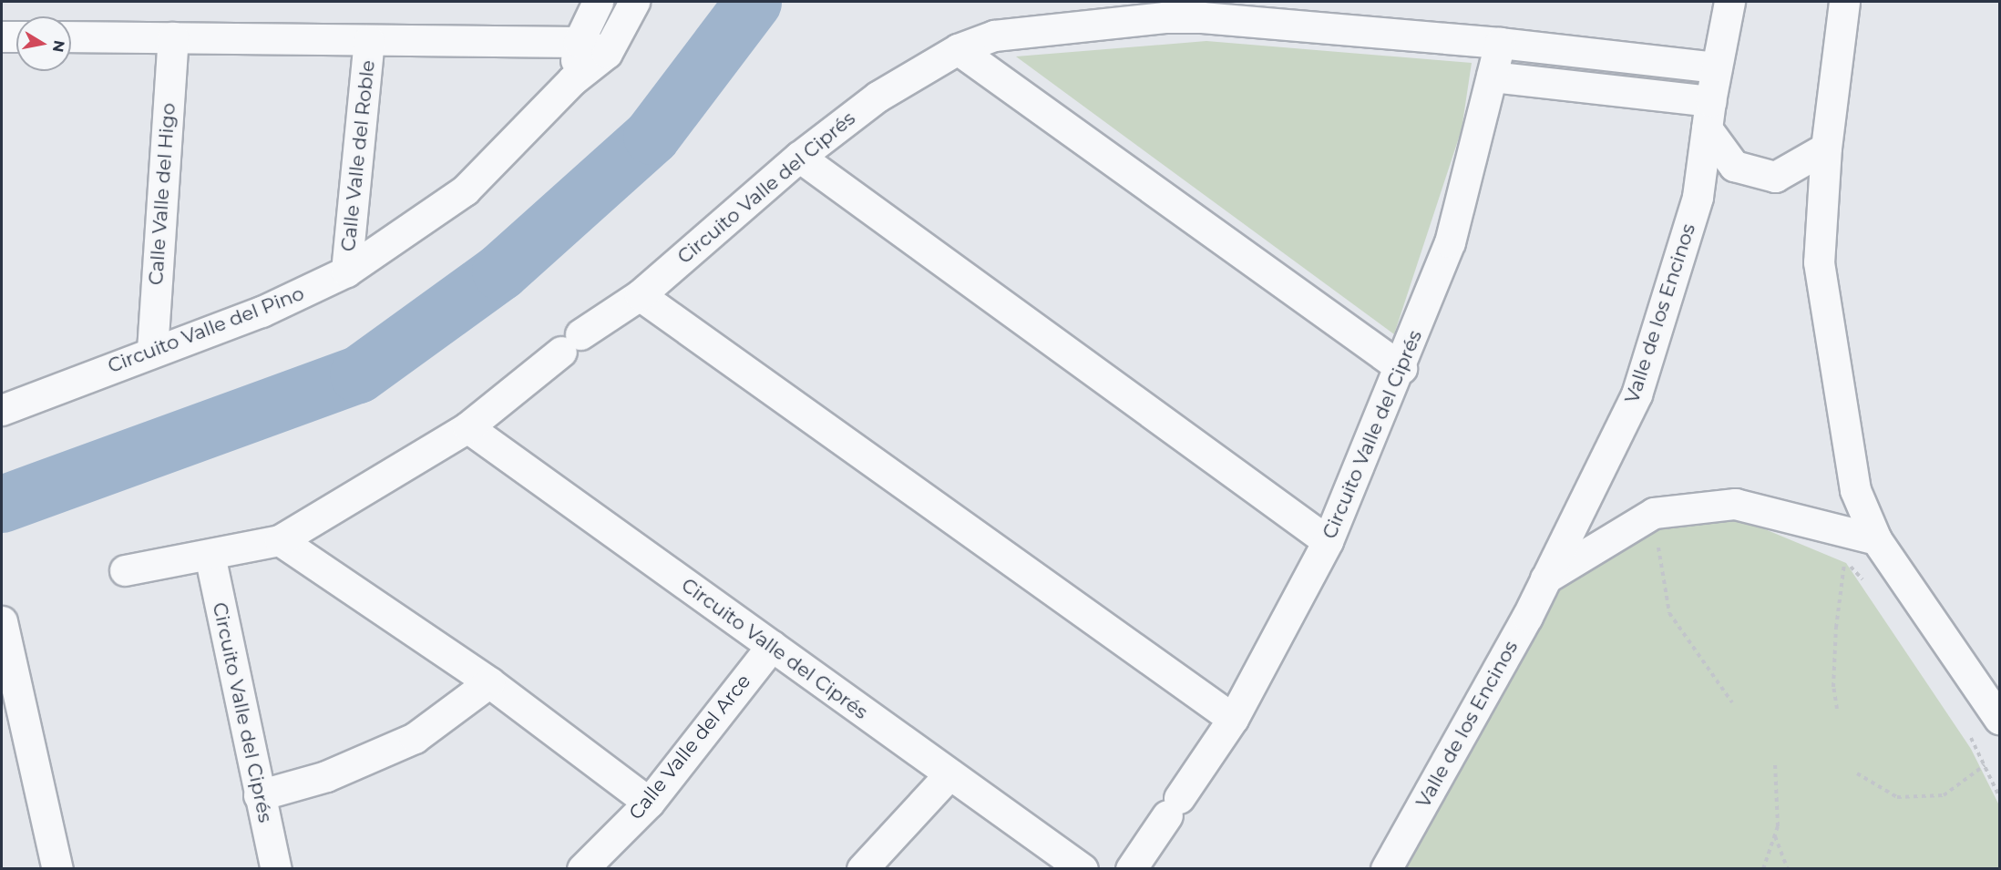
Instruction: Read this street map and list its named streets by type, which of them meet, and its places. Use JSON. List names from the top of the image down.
{
  "streets": {
    "street": [
      "Calle Valle del Roble",
      "Circuito Valle del Ciprés",
      "Calle Valle del Higo",
      "Valle de los Encinos",
      "Circuito Valle del Pino",
      "Calle Valle del Arce"
    ]
  },
  "crossings": [
    ["Calle Valle del Roble", "Circuito Valle del Pino"],
    ["Circuito Valle del Ciprés", "Valle de los Encinos"],
    ["Circuito Valle del Ciprés", "Calle Valle del Arce"],
    ["Calle Valle del Higo", "Circuito Valle del Pino"]
  ],
  "north": "right"
}
